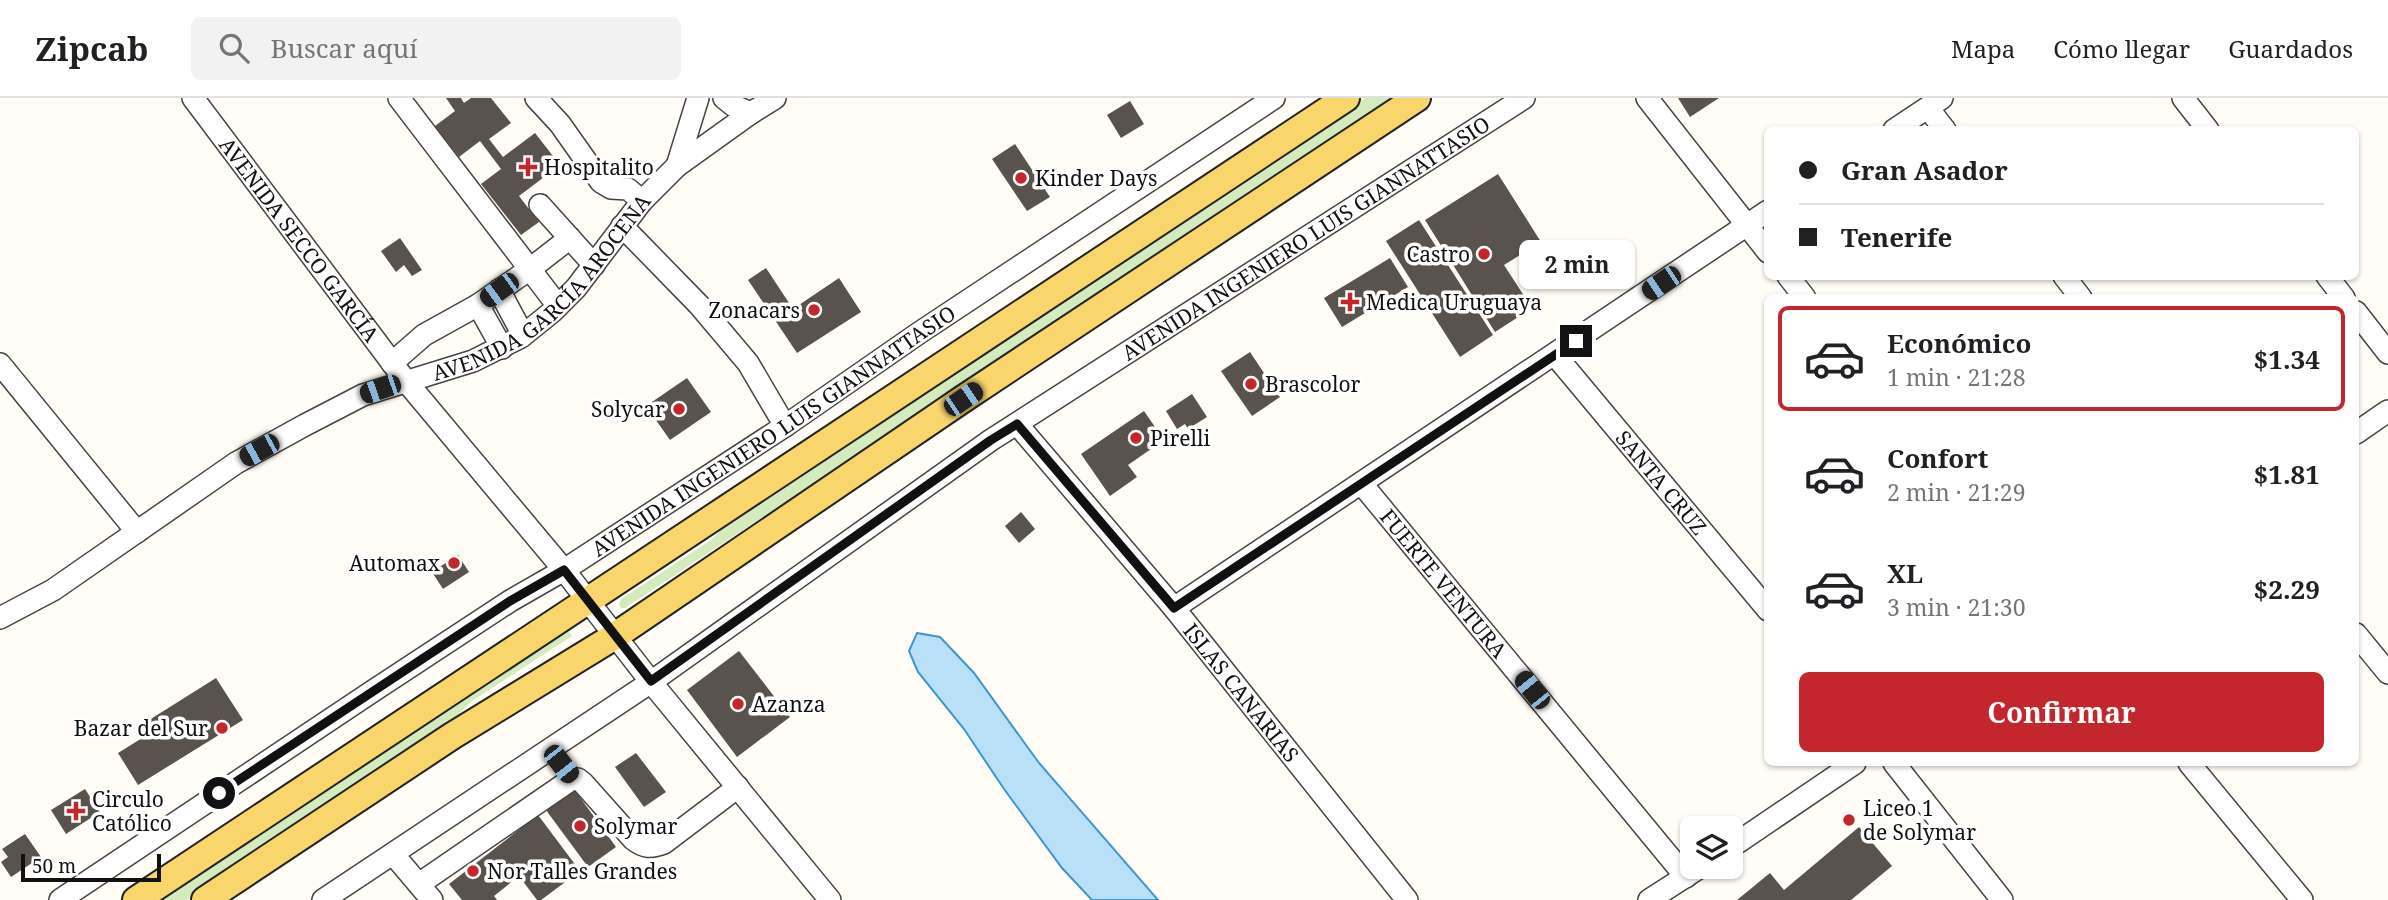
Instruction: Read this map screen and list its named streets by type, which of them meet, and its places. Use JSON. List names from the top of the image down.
{
  "streets": {
    "main road": ["AVENIDA INGENIERO LUIS GIANNATTASIO"],
    "street": [
      "AVENIDA SECCO GARCÍA",
      "AVENIDA GARCÍA AROCENA",
      "SANTA CRUZ",
      "FUERTE VENTURA",
      "ISLAS CANARIAS"
    ]
  },
  "crossings": [
    ["AVENIDA SECCO GARCÍA", "AVENIDA INGENIERO LUIS GIANNATTASIO"],
    ["AVENIDA SECCO GARCÍA", "AVENIDA GARCÍA AROCENA"],
    ["AVENIDA INGENIERO LUIS GIANNATTASIO", "ISLAS CANARIAS"]
  ],
  "places": {
    "health": ["Hospitalito", "Medica Uruguaya", "Circulo Católico"],
    "other": [
      "Kinder Days",
      "Castro",
      "Zonacars",
      "Brascolor",
      "Solycar",
      "Pirelli",
      "Automax",
      "Azanza",
      "Bazar del Sur",
      "Liceo 1 de Solymar",
      "Solymar",
      "Nor Talles Grandes"
    ]
  },
  "scale_bar": "50 m",
  "page": {
    "header": "Zipcab",
    "search": "Buscar aquí",
    "nav": ["Mapa", "Cómo llegar", "Guardados"],
    "banner": ["Gran Asador", "Tenerife"],
    "bubble": "2 min",
    "list": [
      {
        "name": "Económico",
        "note": "1 min · 21:28",
        "value": "$1.34"
      },
      {
        "name": "Confort",
        "note": "2 min · 21:29",
        "value": "$1.81"
      },
      {
        "name": "XL",
        "note": "3 min · 21:30",
        "value": "$2.29"
      }
    ],
    "buttons": "Confirmar",
    "scale": "50 m"
  }
}
